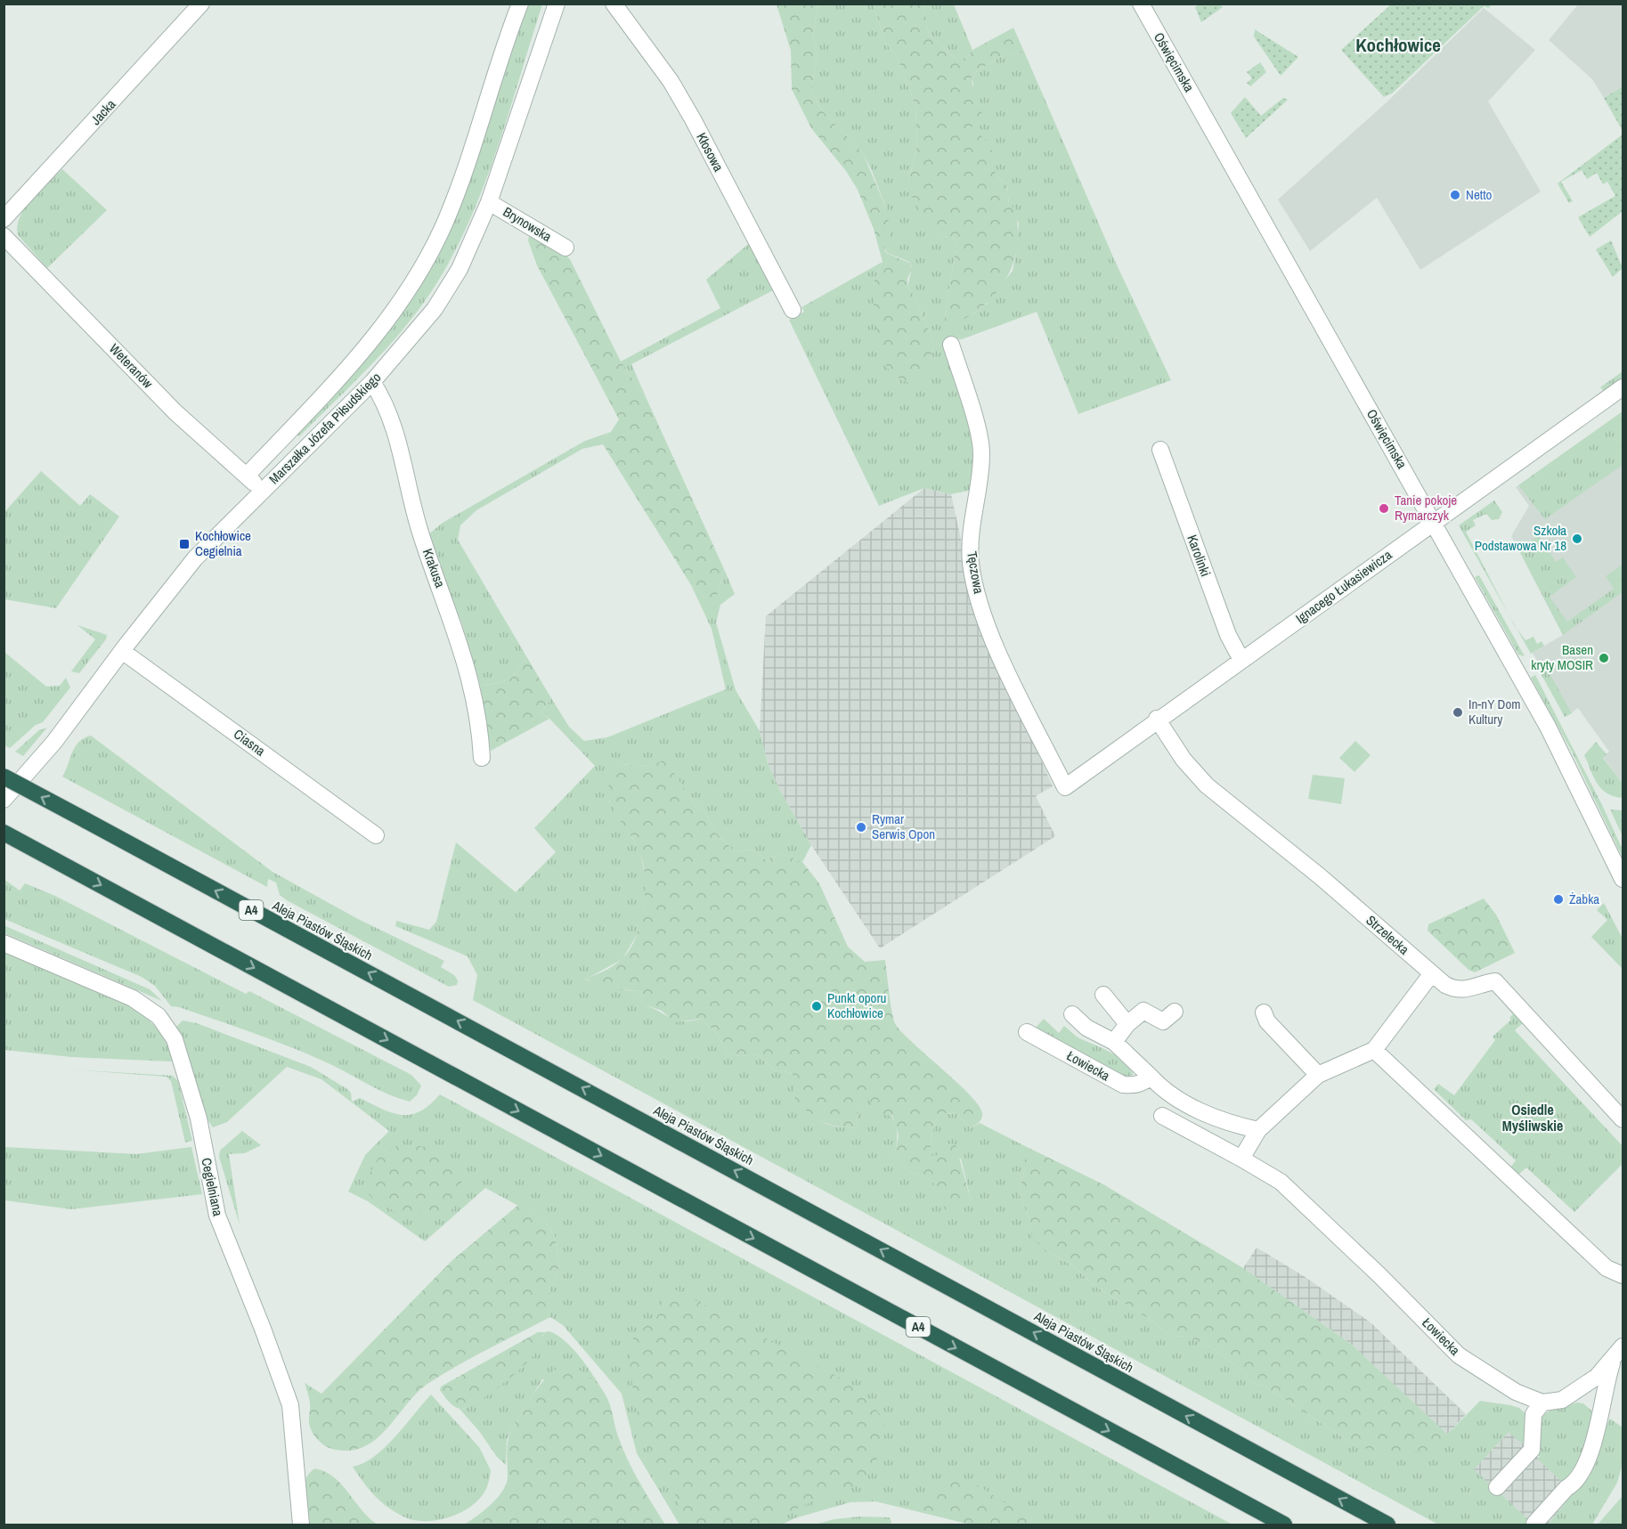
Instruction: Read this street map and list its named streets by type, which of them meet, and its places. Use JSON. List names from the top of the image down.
{
  "streets": {
    "highway": ["A4", "Aleja Piastów Śląskich"],
    "street": [
      "Oświęcimska",
      "Jacka",
      "Kłosowa",
      "Brynowska",
      "Weteranów",
      "Marszałka Józefa Piłsudskiego",
      "Karolinki",
      "Krakusa",
      "Tęczowa",
      "Ignacego Łukasiewicza",
      "Ciasna",
      "Strzelecka",
      "Łowiecka",
      "Cegielniana"
    ]
  },
  "crossings": [
    ["Oświęcimska", "Ignacego Łukasiewicza"],
    ["Brynowska", "Marszałka Józefa Piłsudskiego"],
    ["Weteranów", "Marszałka Józefa Piłsudskiego"],
    ["Marszałka Józefa Piłsudskiego", "Krakusa"],
    ["Marszałka Józefa Piłsudskiego", "Ciasna"],
    ["Karolinki", "Ignacego Łukasiewicza"],
    ["Tęczowa", "Ignacego Łukasiewicza"],
    ["Ignacego Łukasiewicza", "Strzelecka"]
  ],
  "districts": ["Kochłowice", "Osiedle Myśliwskie"],
  "places": {
    "other": [
      "Netto",
      "Tanie pokoje Rymarczyk",
      "Szkoła Podstawowa Nr 18",
      "Basen kryty MOSIR",
      "In-nY Dom Kultury",
      "Rymar Serwis Opon",
      "Żabka",
      "Punkt oporu Kochłowice"
    ],
    "transit": ["Kochłowice Cegielnia"]
  }
}
